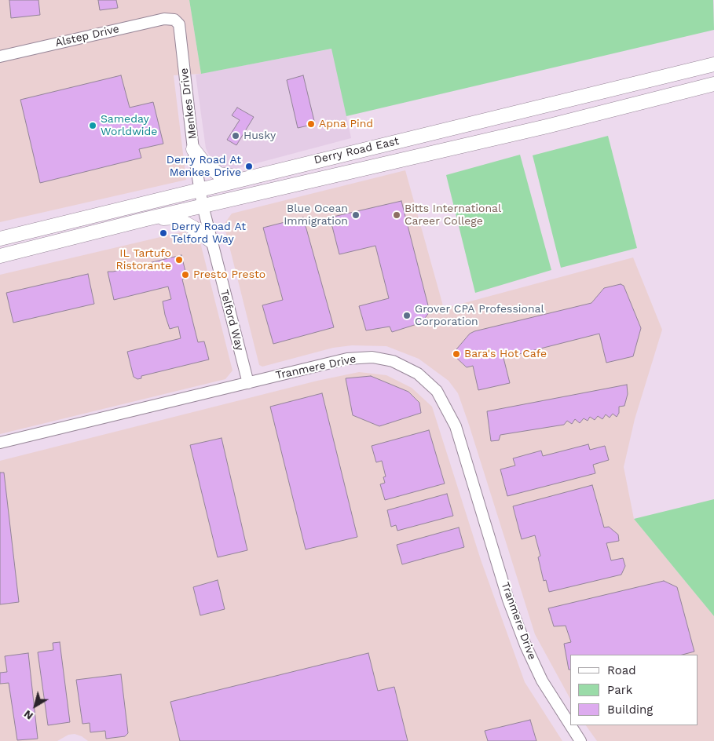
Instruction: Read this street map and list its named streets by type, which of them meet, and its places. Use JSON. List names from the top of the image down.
{
  "streets": {
    "main road": ["Derry Road East"],
    "street": [
      "Alstep Drive",
      "Menkes Drive",
      "Telford Way",
      "Tranmere Drive"
    ]
  },
  "crossings": [
    ["Alstep Drive", "Menkes Drive"],
    ["Menkes Drive", "Derry Road East"],
    ["Menkes Drive", "Telford Way"],
    ["Derry Road East", "Telford Way"],
    ["Telford Way", "Tranmere Drive"]
  ],
  "places": [
    "Apna Pind",
    "Sameday Worldwide",
    "Husky",
    "Derry Road At Menkes Drive",
    "Blue Ocean Immigration",
    "Bitts International Career College",
    "Derry Road At Telford Way",
    "IL Tartufo Ristorante",
    "Presto Presto",
    "Grover CPA Professional Corporation",
    "Bara's Hot Cafe"
  ],
  "legend": ["Road", "Park", "Building"],
  "north": "bottom left"
}
